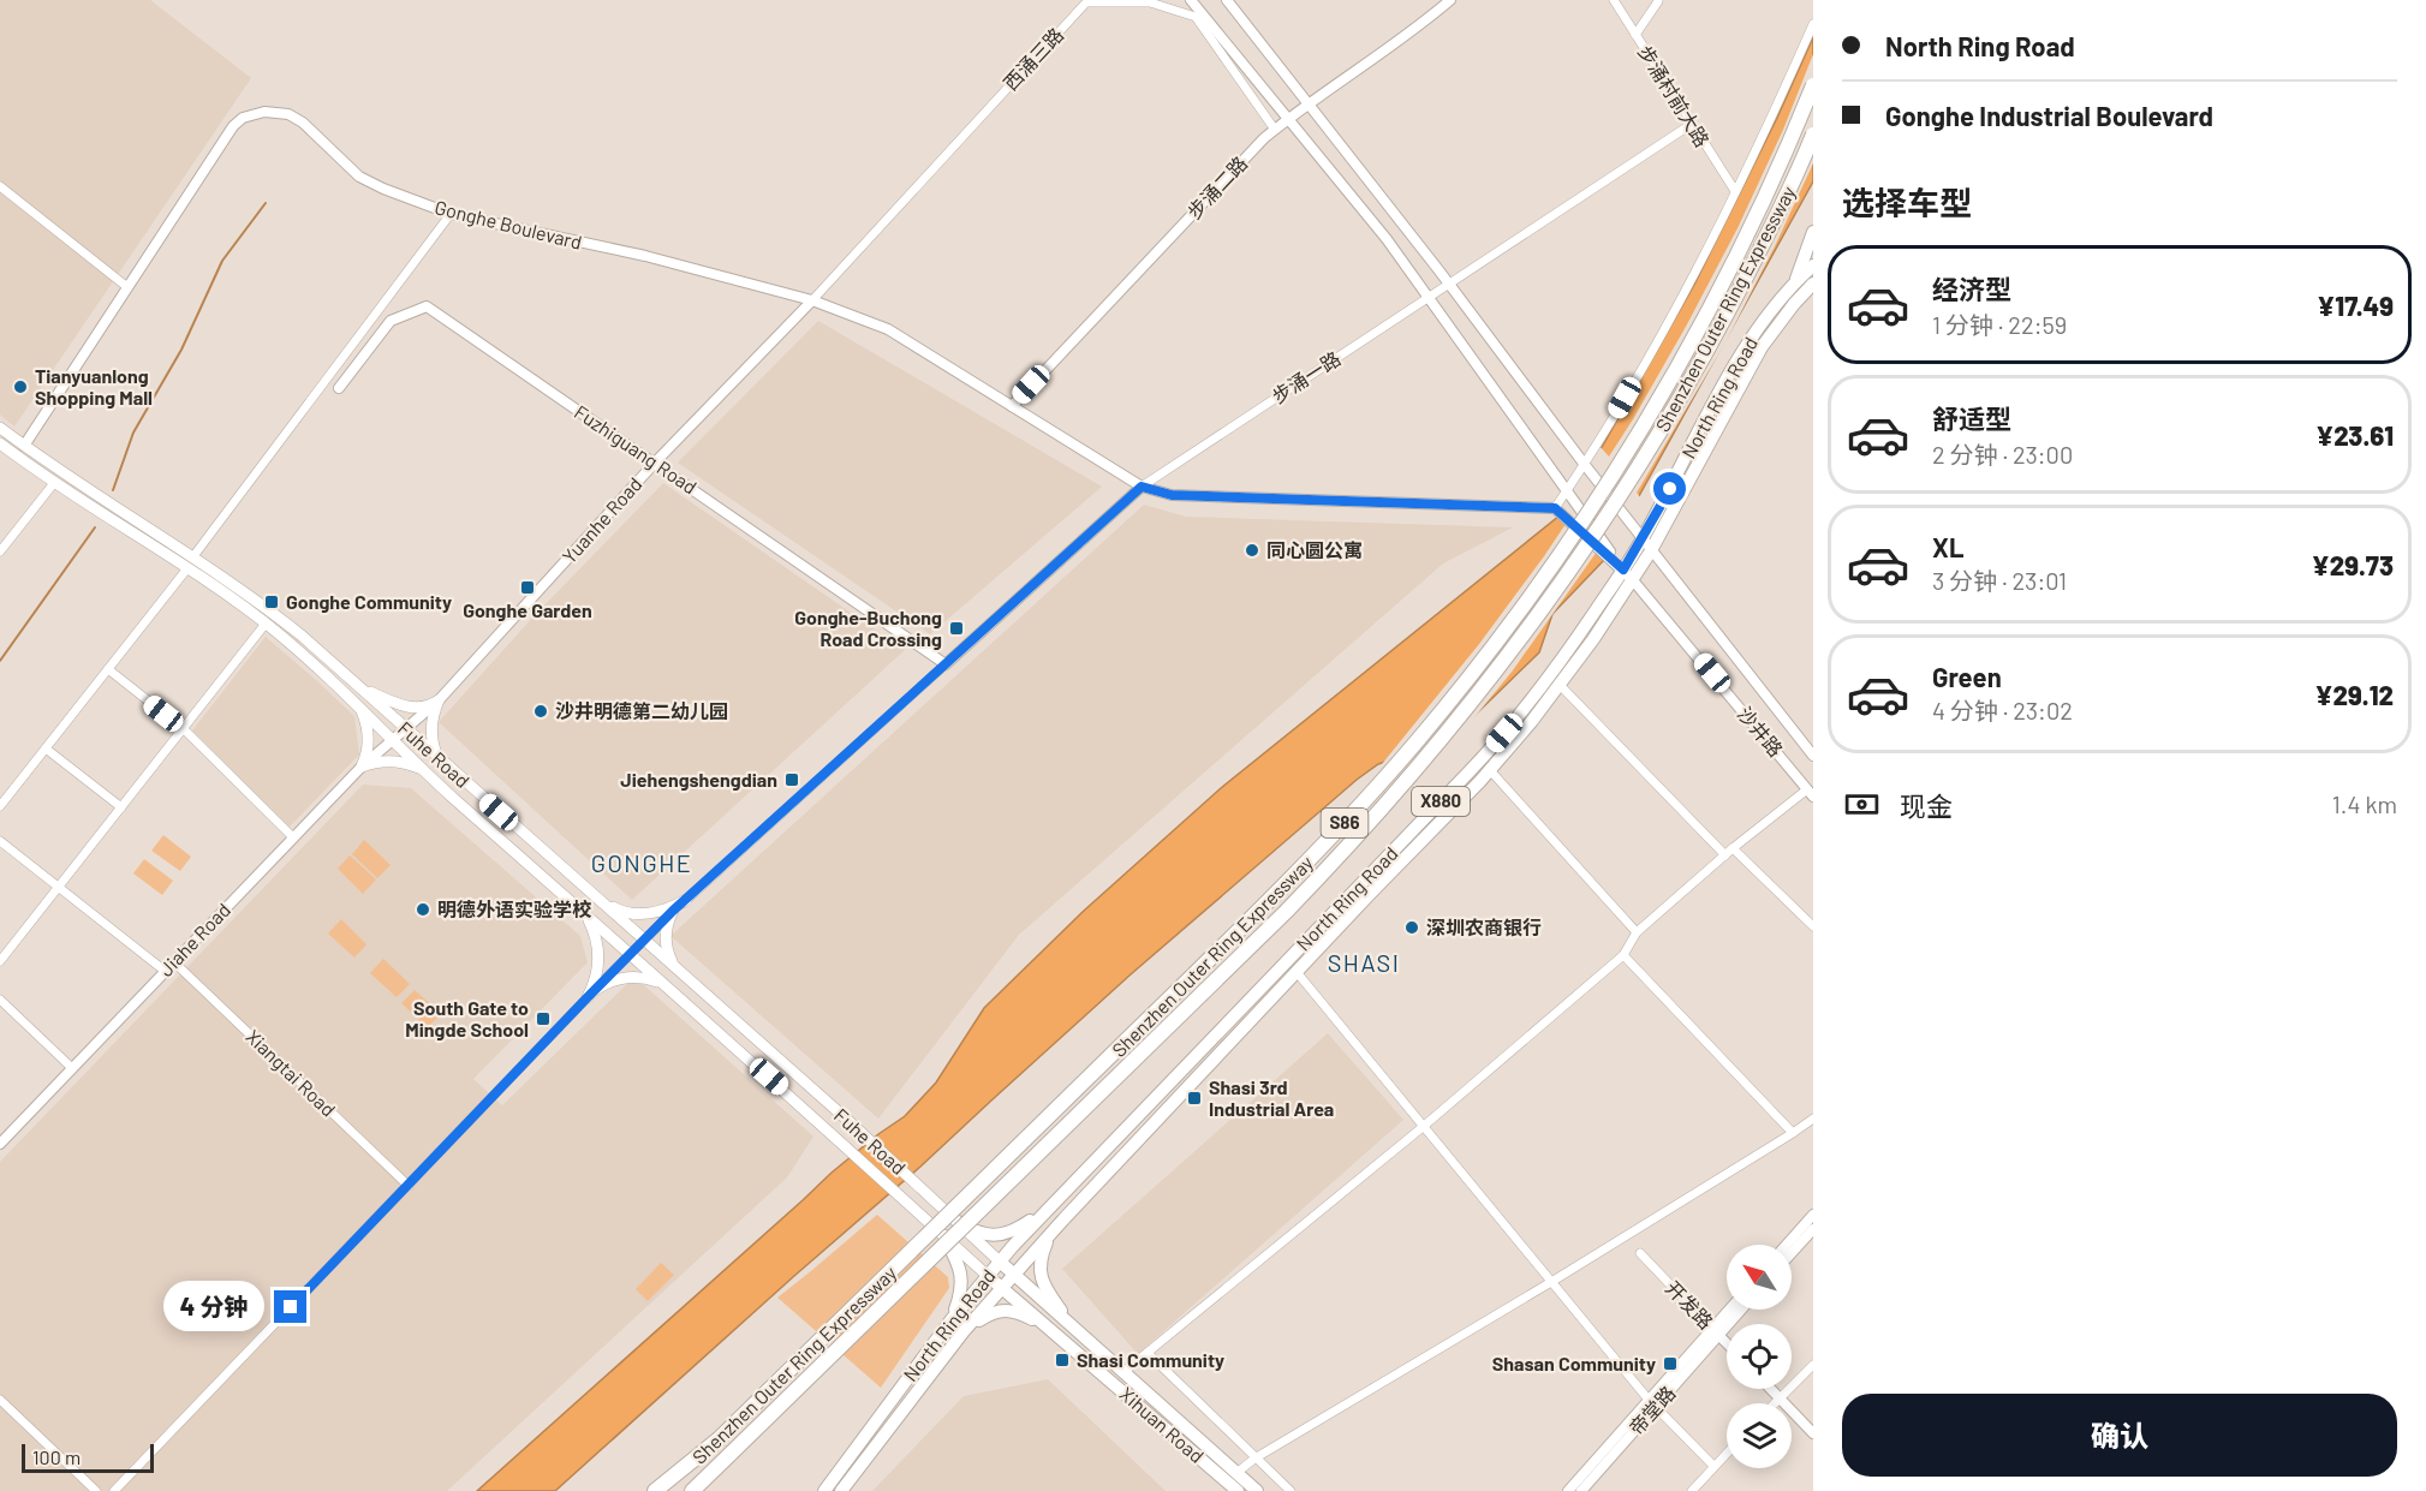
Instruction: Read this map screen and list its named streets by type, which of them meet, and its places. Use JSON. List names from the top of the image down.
{
  "streets": {
    "highway": ["Shenzhen Outer Ring Expressway", "S86"],
    "main road": [
      "North Ring Road",
      "Fuhe Road",
      "X880",
      "Xihuan Road"
    ],
    "street": [
      "西涌三路",
      "步涌村前大路",
      "步涌二路",
      "Gonghe Boulevard",
      "步涌一路",
      "Fuzhiguang Road",
      "Yuanhe Road",
      "沙井路",
      "Jiahe Road",
      "Xiangtai Road",
      "开发路",
      "帝堂路"
    ]
  },
  "crossings": [
    ["西涌三路", "步涌二路"],
    ["西涌三路", "Gonghe Boulevard"],
    ["西涌三路", "Yuanhe Road"],
    ["步涌村前大路", "步涌一路"],
    ["步涌二路", "Gonghe Boulevard"],
    ["Gonghe Boulevard", "步涌一路"],
    ["Gonghe Boulevard", "Yuanhe Road"],
    ["Gonghe Boulevard", "Fuhe Road"],
    ["步涌一路", "Fuzhiguang Road"],
    ["North Ring Road", "沙井路"],
    ["North Ring Road", "Fuhe Road"],
    ["North Ring Road", "Xihuan Road"],
    ["Fuzhiguang Road", "Yuanhe Road"],
    ["Yuanhe Road", "Fuhe Road"],
    ["Yuanhe Road", "Jiahe Road"],
    ["Fuhe Road", "Jiahe Road"],
    ["Fuhe Road", "Xihuan Road"],
    ["Jiahe Road", "Xiangtai Road"],
    ["开发路", "帝堂路"]
  ],
  "districts": ["GONGHE", "SHASI"],
  "places": {
    "other": [
      "Tianyuanlong Shopping Mall",
      "同心圆公寓",
      "沙井明德第二幼儿园",
      "明德外语实验学校",
      "深圳农商银行"
    ],
    "transit": [
      "Gonghe Garden",
      "Gonghe Community",
      "Gonghe-Buchong Road Crossing",
      "Jiehengshengdian",
      "South Gate to Mingde School",
      "Shasi 3rd Industrial Area",
      "Shasi Community",
      "Shasan Community"
    ]
  },
  "scale_bar": "100 m",
  "north": "top left",
  "page": {
    "banner": ["North Ring Road", "Gonghe Industrial Boulevard"],
    "heading": "选择车型",
    "list": [
      {
        "name": "经济型",
        "note": "1 分钟 · 22:59",
        "value": "¥17.49"
      },
      {
        "name": "舒适型",
        "note": "2 分钟 · 23:00",
        "value": "¥23.61"
      },
      {
        "name": "XL",
        "note": "3 分钟 · 23:01",
        "value": "¥29.73"
      },
      {
        "name": "Green",
        "note": "4 分钟 · 23:02",
        "value": "¥29.12"
      }
    ],
    "pay": ["现金", "1.4 km"],
    "bubble": "4 分钟",
    "buttons": "确认",
    "scale": "100 m"
  }
}
